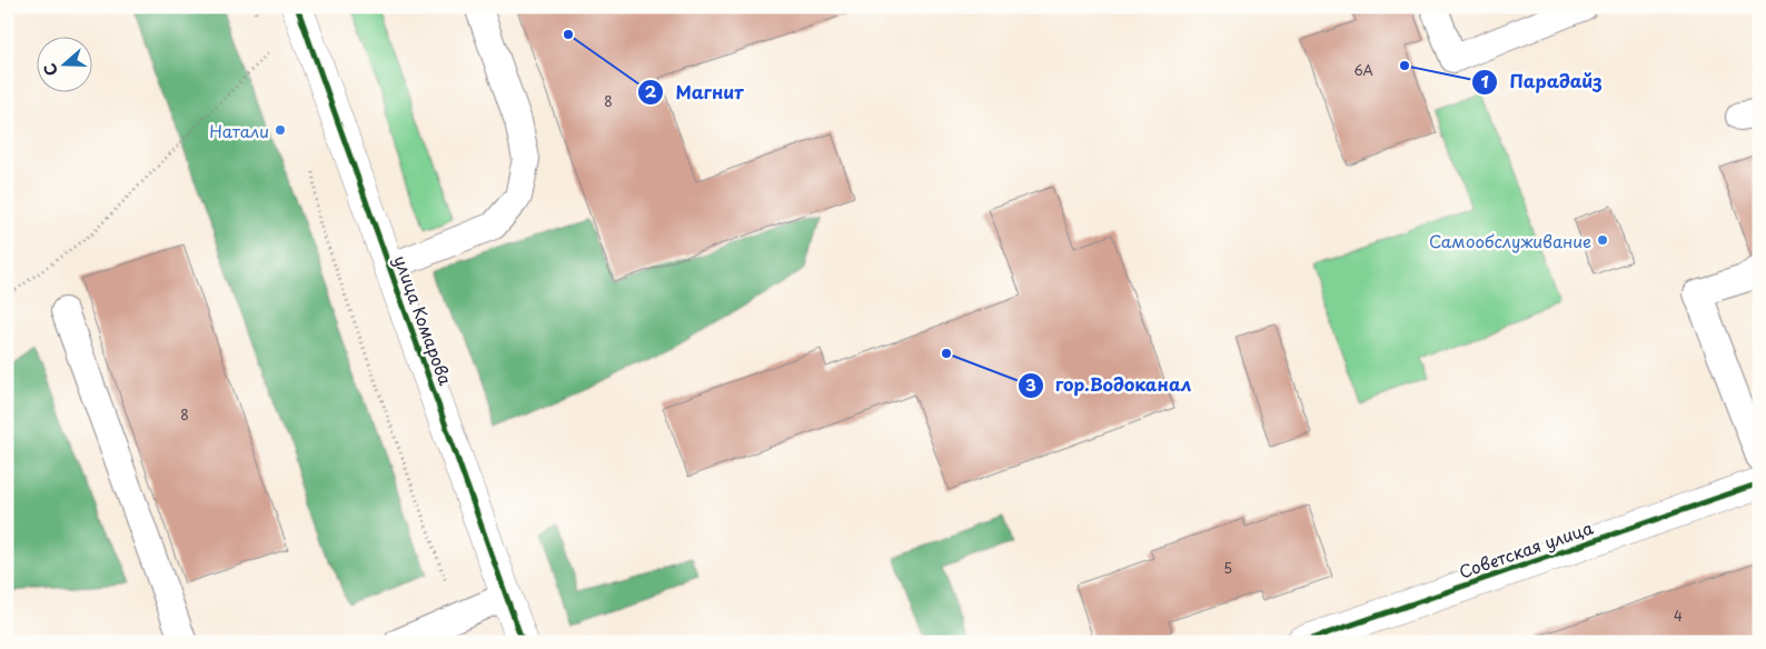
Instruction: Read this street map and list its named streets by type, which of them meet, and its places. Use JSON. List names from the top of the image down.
{
  "streets": {
    "street": ["улица Комарова", "Советская улица"]
  },
  "places": [
    "Магнит",
    "Парадайз",
    "Натали",
    "Самообслуживание",
    "гор.Водоканал"
  ],
  "house_numbers": [
    "6А",
    "8",
    "8",
    "5",
    "4"
  ],
  "north": "left"
}
